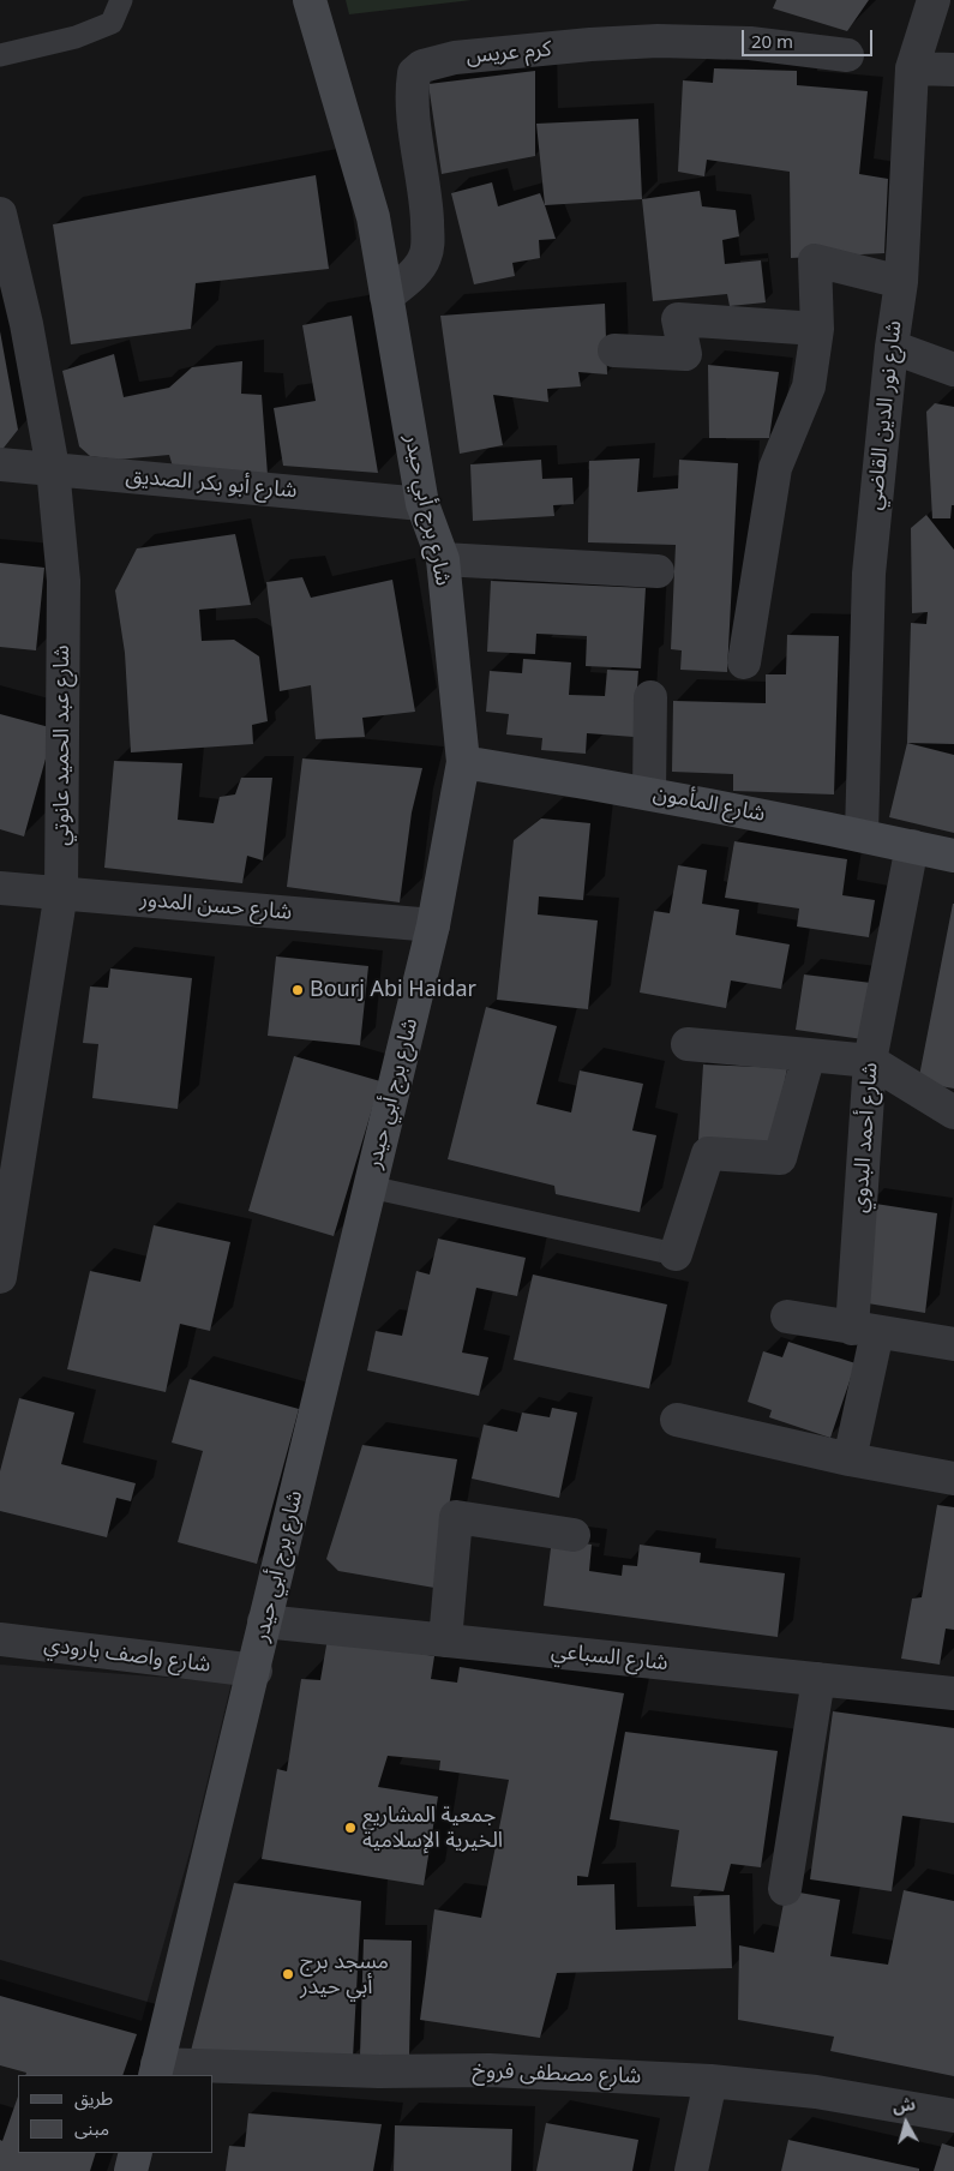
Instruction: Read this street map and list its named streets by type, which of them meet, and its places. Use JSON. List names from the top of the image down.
{
  "streets": {
    "street": [
      "كرم عريس",
      "شارع نور الدين القاضي",
      "شارع أبو بكر الصديق",
      "شارع برج أبي حيدر",
      "شارع عبد الحميد عانوتي",
      "شارع المأمون",
      "شارع حسن المدور",
      "شارع أحمد البدوي",
      "شارع واصف بارودي",
      "شارع السباعي",
      "شارع مصطفى فروخ"
    ]
  },
  "crossings": [
    ["كرم عريس", "شارع برج أبي حيدر"],
    ["شارع نور الدين القاضي", "شارع المأمون"],
    ["شارع أبو بكر الصديق", "شارع برج أبي حيدر"],
    ["شارع أبو بكر الصديق", "شارع عبد الحميد عانوتي"],
    ["شارع برج أبي حيدر", "شارع المأمون"],
    ["شارع برج أبي حيدر", "شارع حسن المدور"],
    ["شارع برج أبي حيدر", "شارع واصف بارودي"],
    ["شارع برج أبي حيدر", "شارع السباعي"],
    ["شارع برج أبي حيدر", "شارع مصطفى فروخ"],
    ["شارع عبد الحميد عانوتي", "شارع حسن المدور"],
    ["شارع المأمون", "شارع أحمد البدوي"]
  ],
  "places": ["Bourj Abi Haidar", "جمعية المشاريع الخيرية الإسلامية", "مسجد برج أبي حيدر"],
  "legend": ["طريق", "مبنى"],
  "scale_bar": "20 m",
  "north": "top"
}
